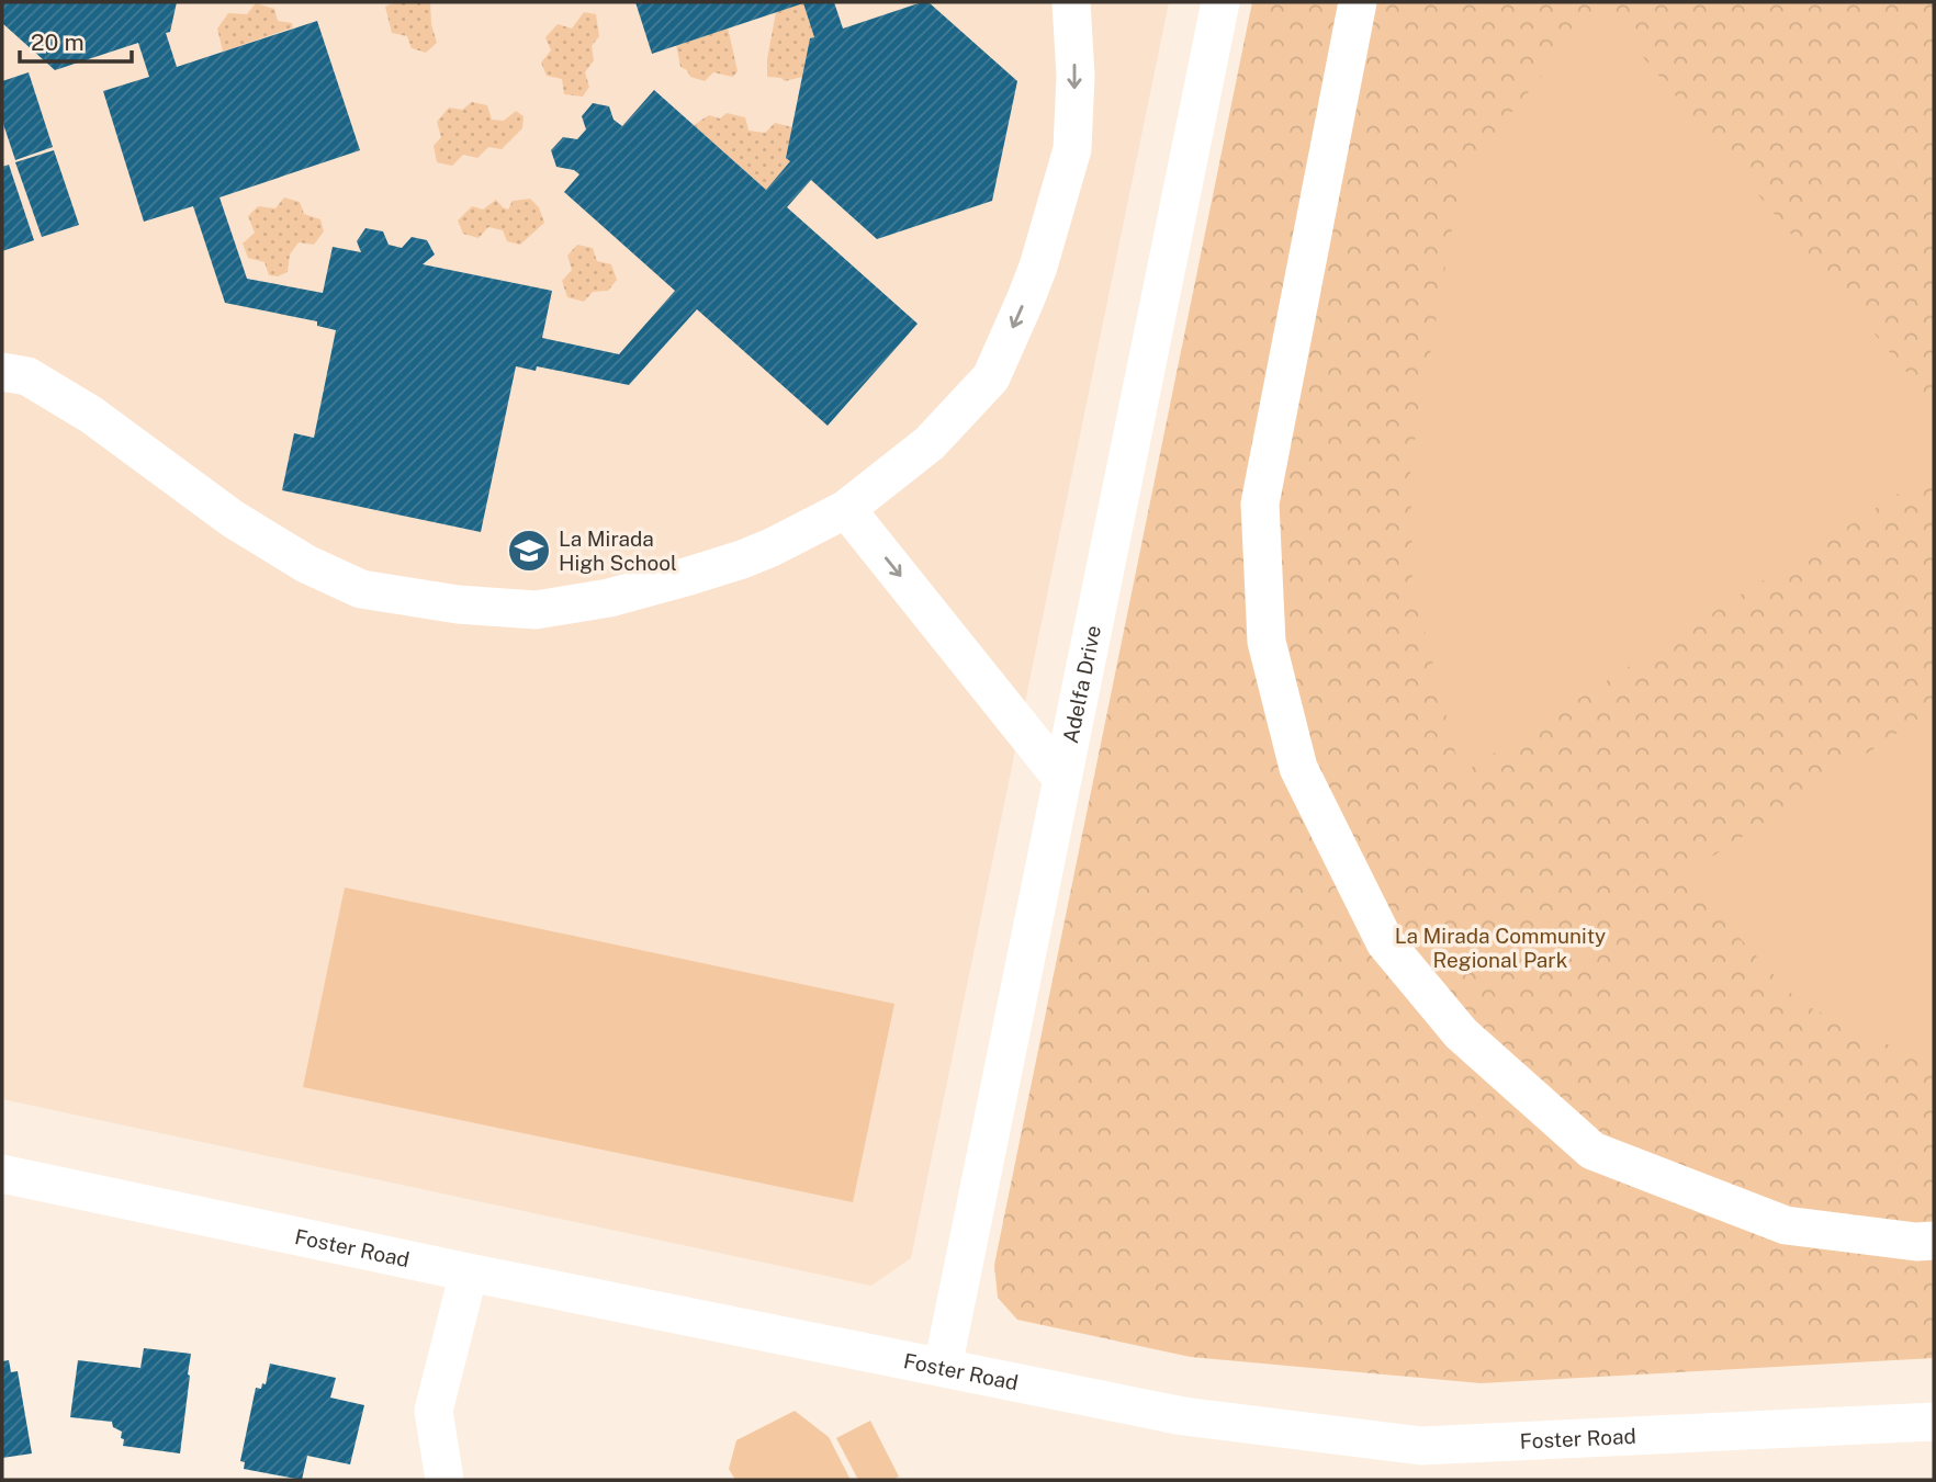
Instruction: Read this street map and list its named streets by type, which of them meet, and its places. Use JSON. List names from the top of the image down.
{
  "streets": {
    "street": ["Adelfa Drive", "Foster Road"]
  },
  "crossings": [
    ["Adelfa Drive", "Foster Road"]
  ],
  "parks": ["La Mirada Community Regional Park"],
  "places": {
    "school or university": ["La Mirada High School"]
  },
  "scale_bar": "20 m"
}
